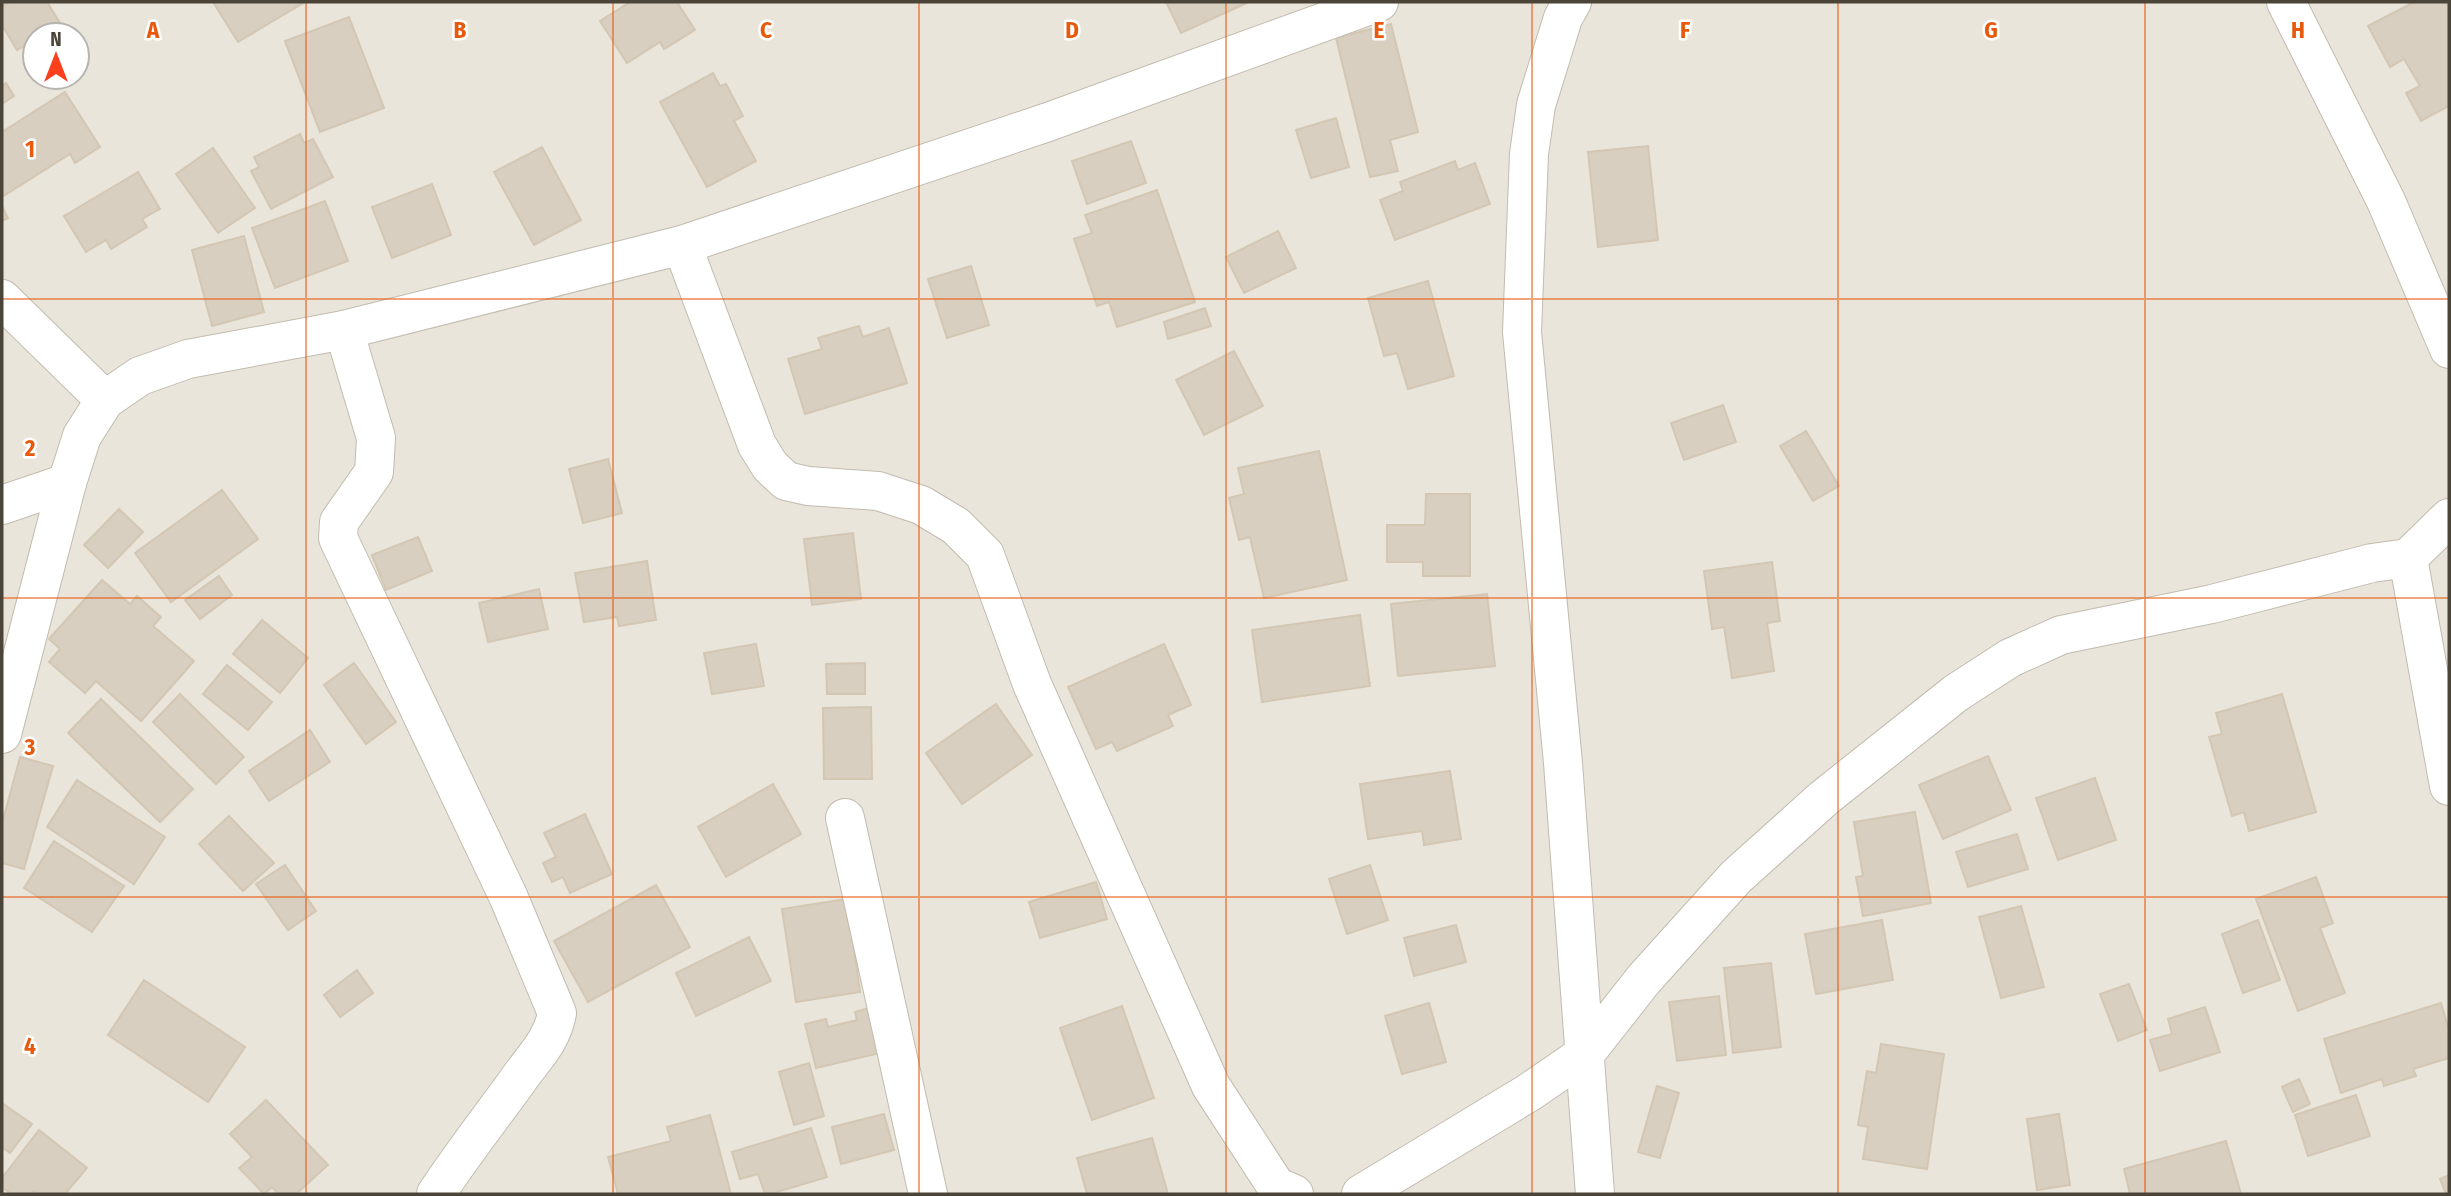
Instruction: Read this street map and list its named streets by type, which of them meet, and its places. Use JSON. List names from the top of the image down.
{
  "north": "top",
  "grid": {
    "columns": [
      "A",
      "B",
      "C",
      "D",
      "E",
      "F",
      "G",
      "H"
    ],
    "rows": [
      "1",
      "2",
      "3",
      "4"
    ]
  }
}
